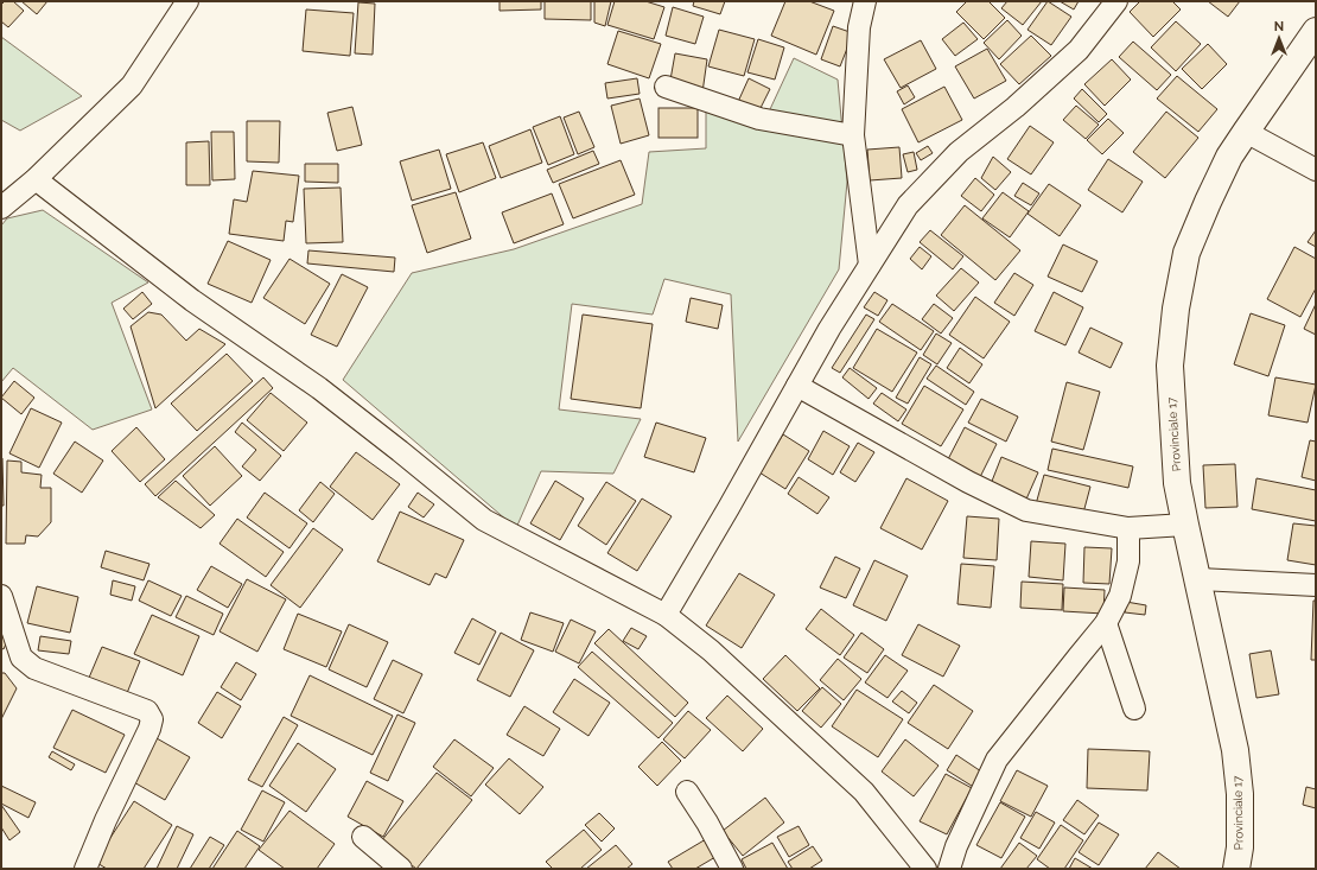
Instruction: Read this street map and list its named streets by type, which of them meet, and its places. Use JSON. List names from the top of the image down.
{
  "streets": {
    "main road": ["Provinciale 17"]
  },
  "north": "top"
}
